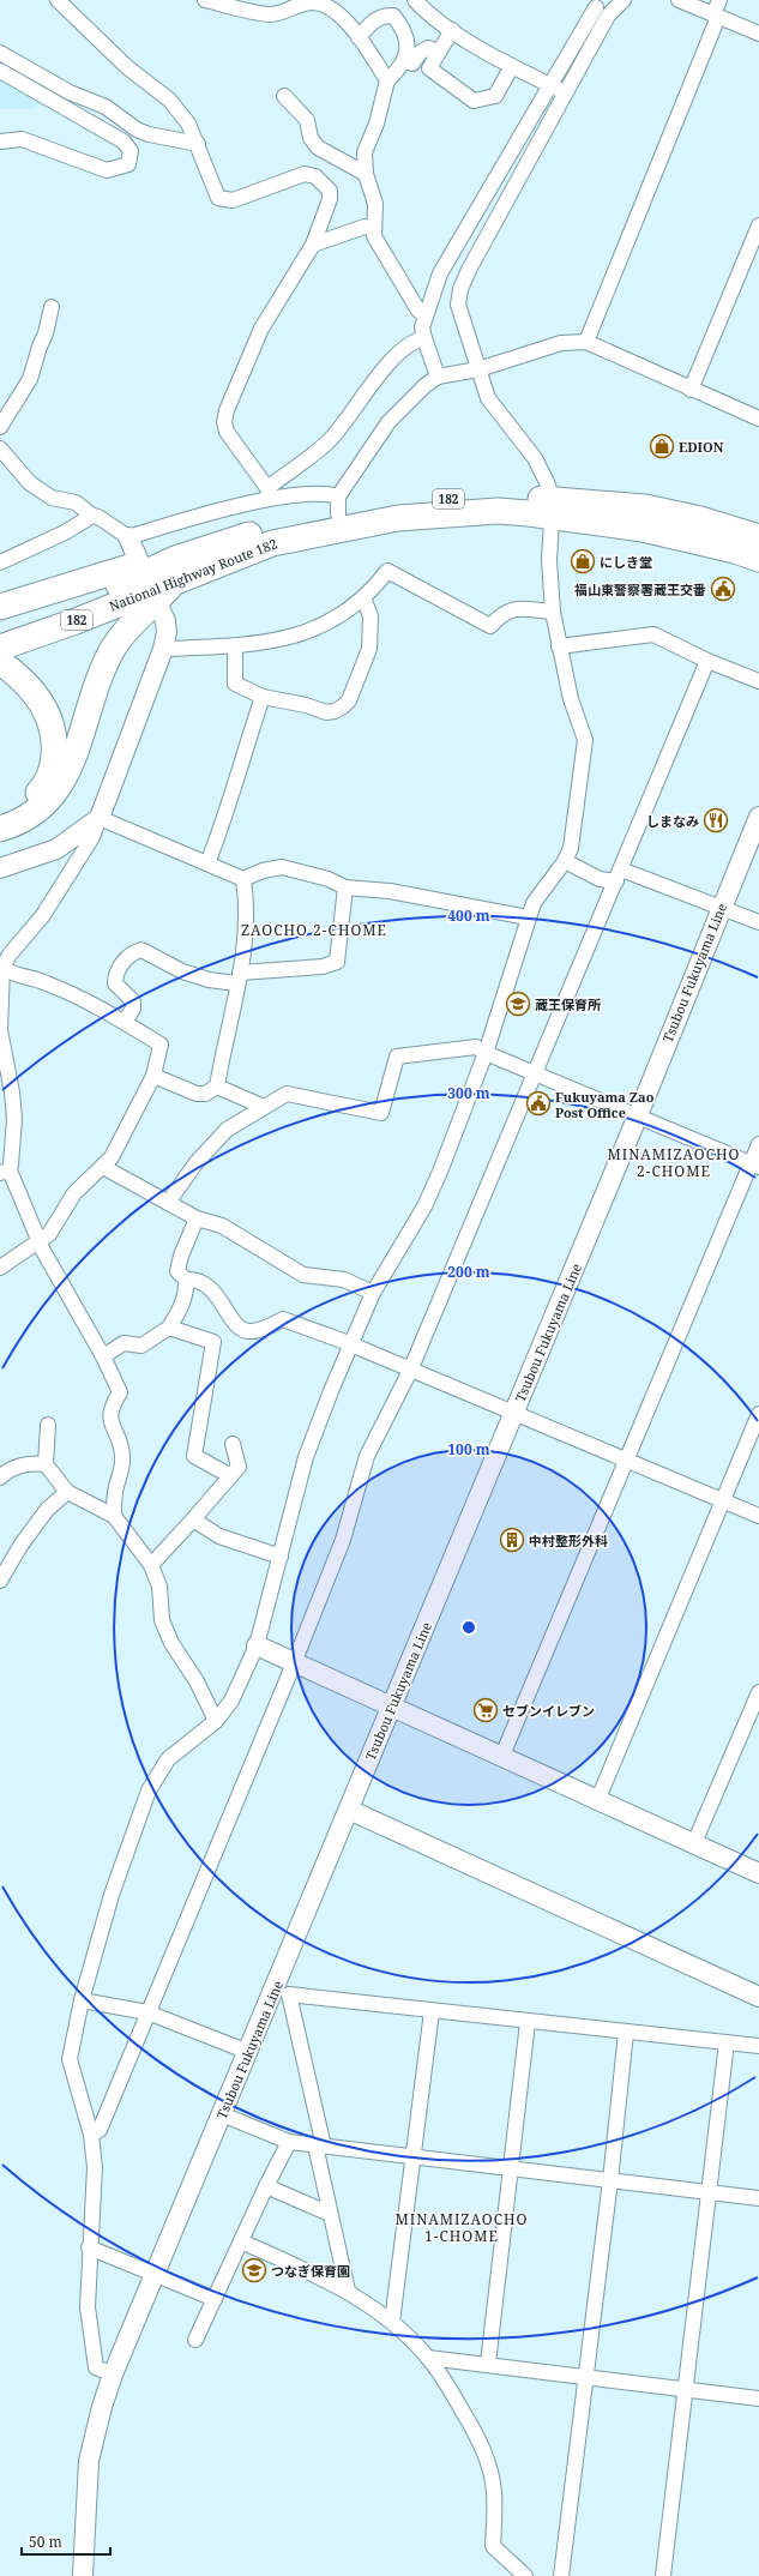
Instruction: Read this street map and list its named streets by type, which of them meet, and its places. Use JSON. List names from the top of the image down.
{
  "streets": {
    "highway": ["182", "National Highway Route 182"],
    "main road": ["Tsubou Fukuyama Line"]
  },
  "districts": ["ZAOCHO 2-CHOME", "MINAMIZAOCHO 2-CHOME", "MINAMIZAOCHO 1-CHOME"],
  "places": {
    "shop": ["EDION", "にしき堂"],
    "public building": ["福山東警察署蔵王交番", "Fukuyama Zao Post Office"],
    "restaurant": ["しまなみ"],
    "school or university": ["蔵王保育所", "つなぎ保育園"],
    "building": ["中村整形外科"],
    "supermarket": ["セブンイレブン"]
  },
  "scale_bar": "50 m",
  "rings": [
    "400 m",
    "300 m",
    "200 m",
    "100 m"
  ]
}
